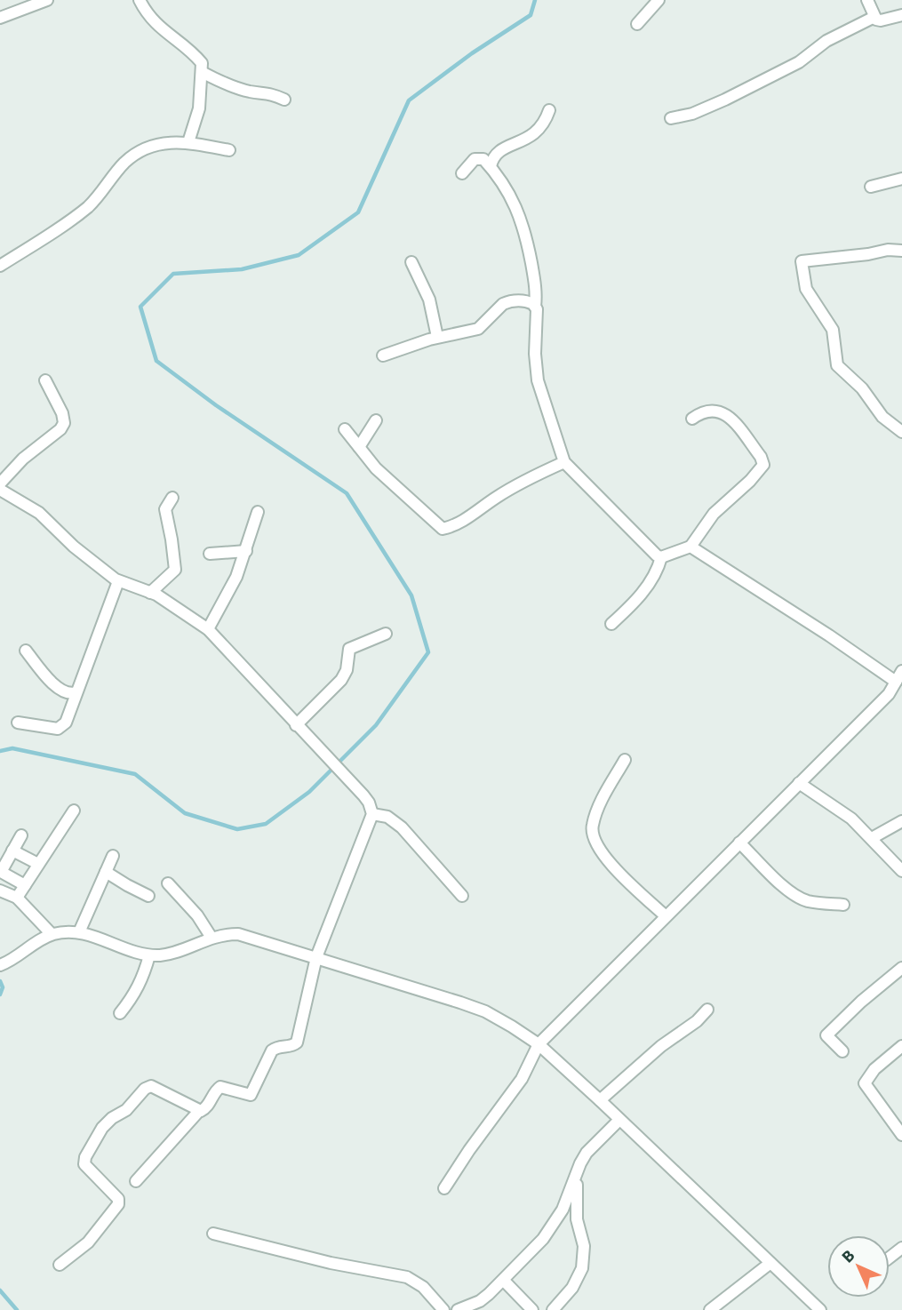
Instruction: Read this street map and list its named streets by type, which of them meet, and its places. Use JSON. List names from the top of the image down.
{
  "north": "top left"
}
